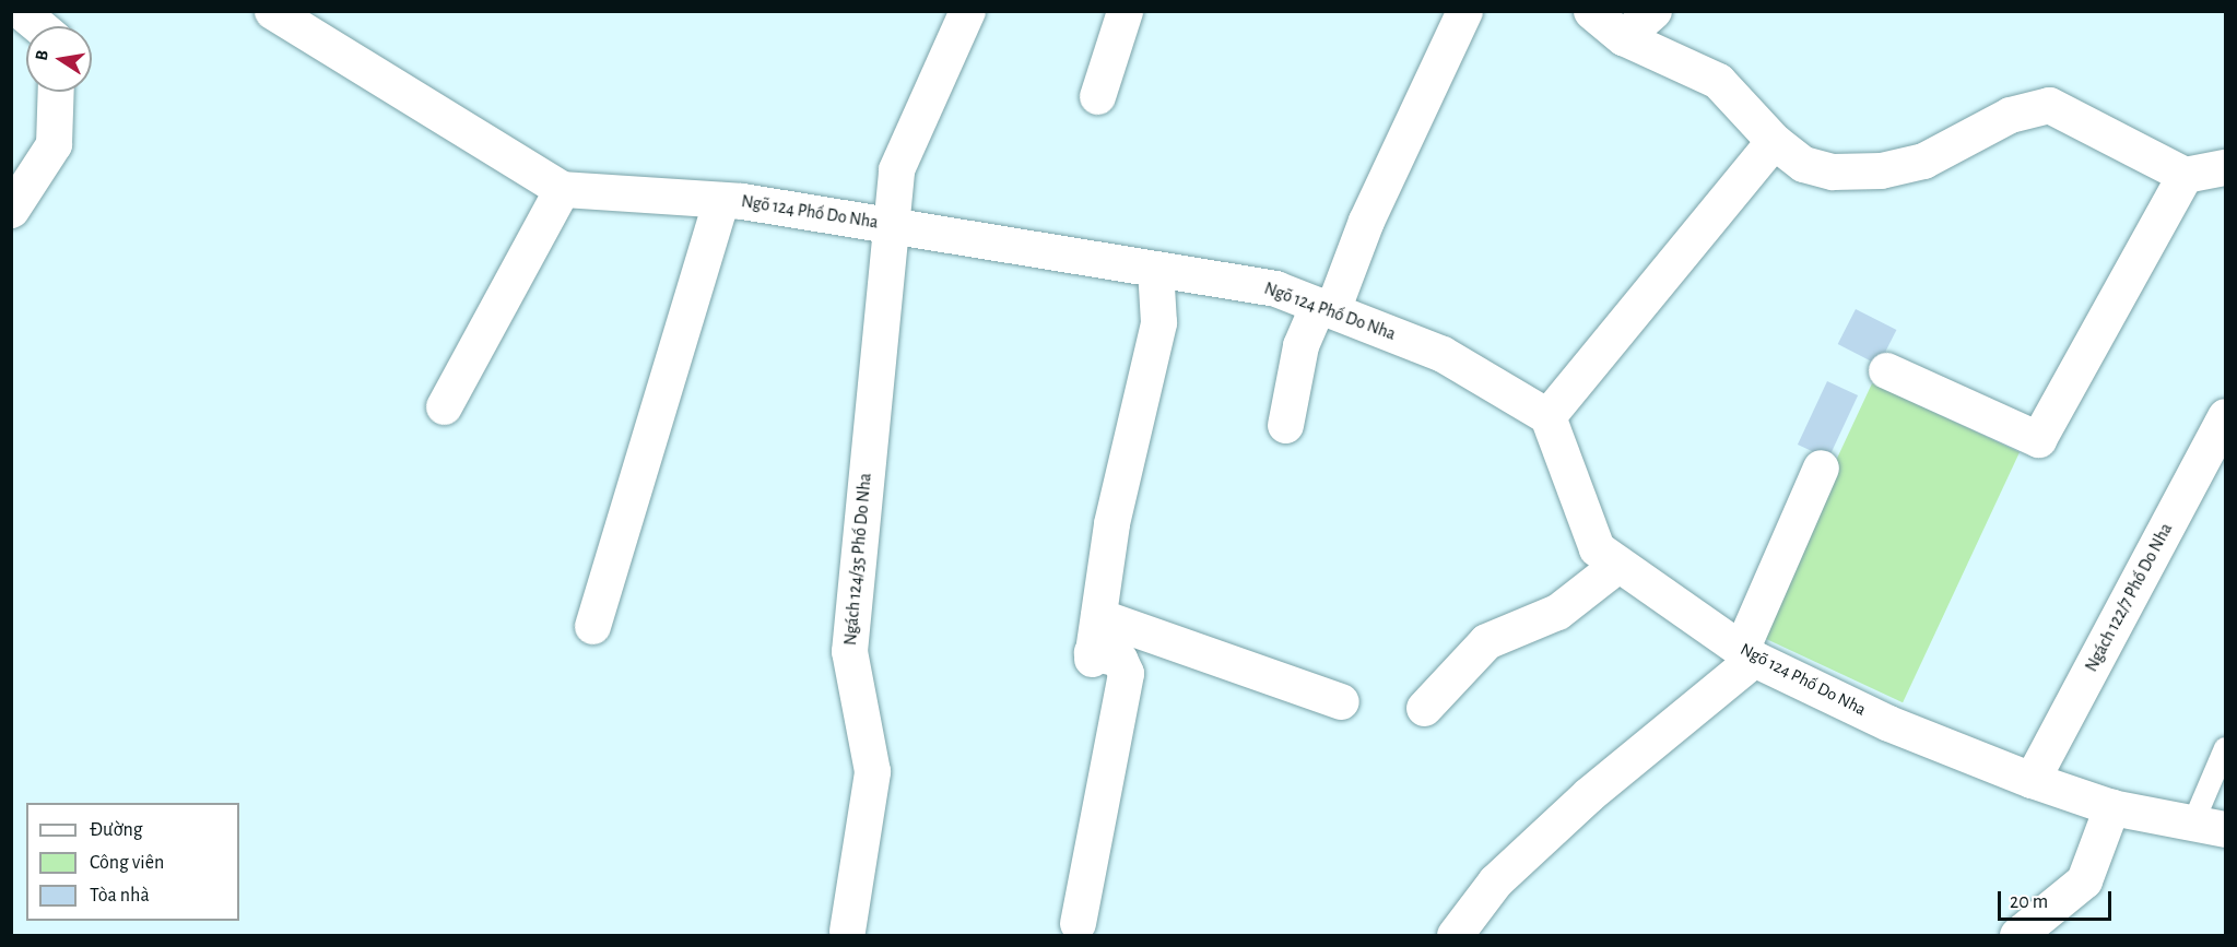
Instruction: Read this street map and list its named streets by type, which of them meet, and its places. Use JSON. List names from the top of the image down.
{
  "streets": {
    "street": ["Ngõ 124 Phố Do Nha", "Ngách 124/35 Phố Do Nha", "Ngách 122/7 Phố Do Nha"]
  },
  "crossings": [
    ["Ngõ 124 Phố Do Nha", "Ngách 124/35 Phố Do Nha"],
    ["Ngõ 124 Phố Do Nha", "Ngách 122/7 Phố Do Nha"]
  ],
  "legend": ["Đường", "Công viên", "Tòa nhà"],
  "scale_bar": "20 m",
  "north": "left"
}
